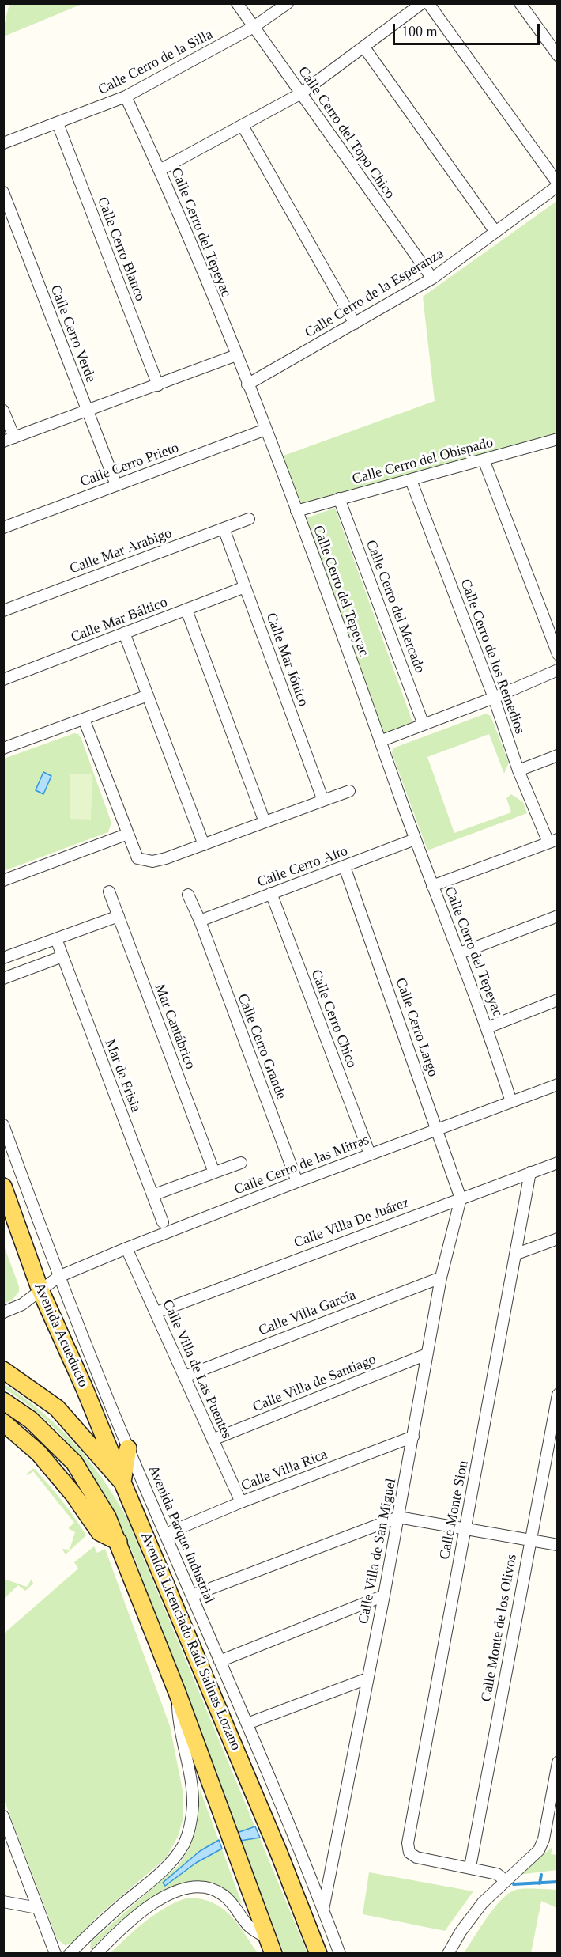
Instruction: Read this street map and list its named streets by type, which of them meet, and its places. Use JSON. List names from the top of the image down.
{
  "streets": {
    "main road": ["Avenida Acueducto", "Avenida Licenciado Raúl Salinas Lozano"],
    "street": [
      "Calle Cerro de la Silla",
      "Calle Cerro del Topo Chico",
      "Calle Cerro del Tepeyac",
      "Calle Cerro Blanco",
      "Calle Cerro de la Esperanza",
      "Calle Cerro Verde",
      "Calle Cerro del Obispado",
      "Calle Cerro Prieto",
      "Calle Mar Arabigo",
      "Calle Cerro del Mercado",
      "Calle Mar Báltico",
      "Calle Cerro de los Remedios",
      "Calle Mar Jónico",
      "Calle Cerro Alto",
      "Calle Cerro Chico",
      "Mar Cantábrico",
      "Calle Cerro Largo",
      "Calle Cerro Grande",
      "Mar de Frisia",
      "Calle Cerro de las Mitras",
      "Calle Villa De Juárez",
      "Calle Villa García",
      "Calle Villa de Las Puentes",
      "Calle Villa de Santiago",
      "Calle Villa Rica",
      "Calle Monte Sion",
      "Avenida Parque Industrial",
      "Calle Villa de San Miguel",
      "Calle Monte de los Olivos"
    ]
  },
  "crossings": [
    ["Calle Cerro de la Silla", "Calle Cerro del Topo Chico"],
    ["Calle Cerro de la Silla", "Calle Cerro del Tepeyac"],
    ["Calle Cerro de la Silla", "Calle Cerro Blanco"],
    ["Calle Cerro del Topo Chico", "Calle Cerro de la Esperanza"],
    ["Calle Cerro del Tepeyac", "Calle Cerro de la Esperanza"],
    ["Calle Cerro del Tepeyac", "Calle Cerro del Obispado"],
    ["Calle Cerro del Tepeyac", "Calle Cerro Prieto"],
    ["Calle Cerro del Tepeyac", "Calle Cerro Alto"],
    ["Calle Cerro del Tepeyac", "Calle Cerro de las Mitras"],
    ["Calle Cerro Verde", "Calle Cerro Prieto"],
    ["Calle Cerro del Obispado", "Calle Cerro del Mercado"],
    ["Calle Cerro del Obispado", "Calle Cerro de los Remedios"],
    ["Calle Mar Arabigo", "Calle Mar Jónico"],
    ["Calle Mar Báltico", "Calle Mar Jónico"],
    ["Calle Cerro Alto", "Calle Cerro Chico"],
    ["Calle Cerro Alto", "Calle Cerro Largo"],
    ["Calle Cerro Alto", "Calle Cerro Grande"],
    ["Calle Cerro Chico", "Calle Cerro de las Mitras"],
    ["Calle Cerro Largo", "Calle Cerro de las Mitras"],
    ["Calle Cerro Largo", "Calle Villa De Juárez"],
    ["Calle Cerro Largo", "Calle Villa de San Miguel"],
    ["Calle Cerro Grande", "Calle Cerro de las Mitras"],
    ["Calle Cerro de las Mitras", "Avenida Acueducto"],
    ["Calle Cerro de las Mitras", "Calle Villa de Las Puentes"],
    ["Calle Cerro de las Mitras", "Avenida Parque Industrial"],
    ["Calle Villa De Juárez", "Calle Villa de Las Puentes"],
    ["Calle Villa De Juárez", "Calle Monte Sion"],
    ["Calle Villa De Juárez", "Calle Villa de San Miguel"],
    ["Calle Villa García", "Calle Villa de Las Puentes"],
    ["Calle Villa García", "Calle Villa de San Miguel"],
    ["Avenida Acueducto", "Avenida Licenciado Raúl Salinas Lozano"],
    ["Calle Villa de Las Puentes", "Calle Villa de Santiago"],
    ["Calle Villa de Las Puentes", "Calle Villa Rica"],
    ["Calle Villa de Santiago", "Calle Villa de San Miguel"],
    ["Calle Villa Rica", "Avenida Parque Industrial"],
    ["Calle Villa Rica", "Calle Villa de San Miguel"],
    ["Calle Monte Sion", "Calle Monte de los Olivos"],
    ["Avenida Parque Industrial", "Calle Villa de San Miguel"]
  ],
  "scale_bar": "100 m"
}
